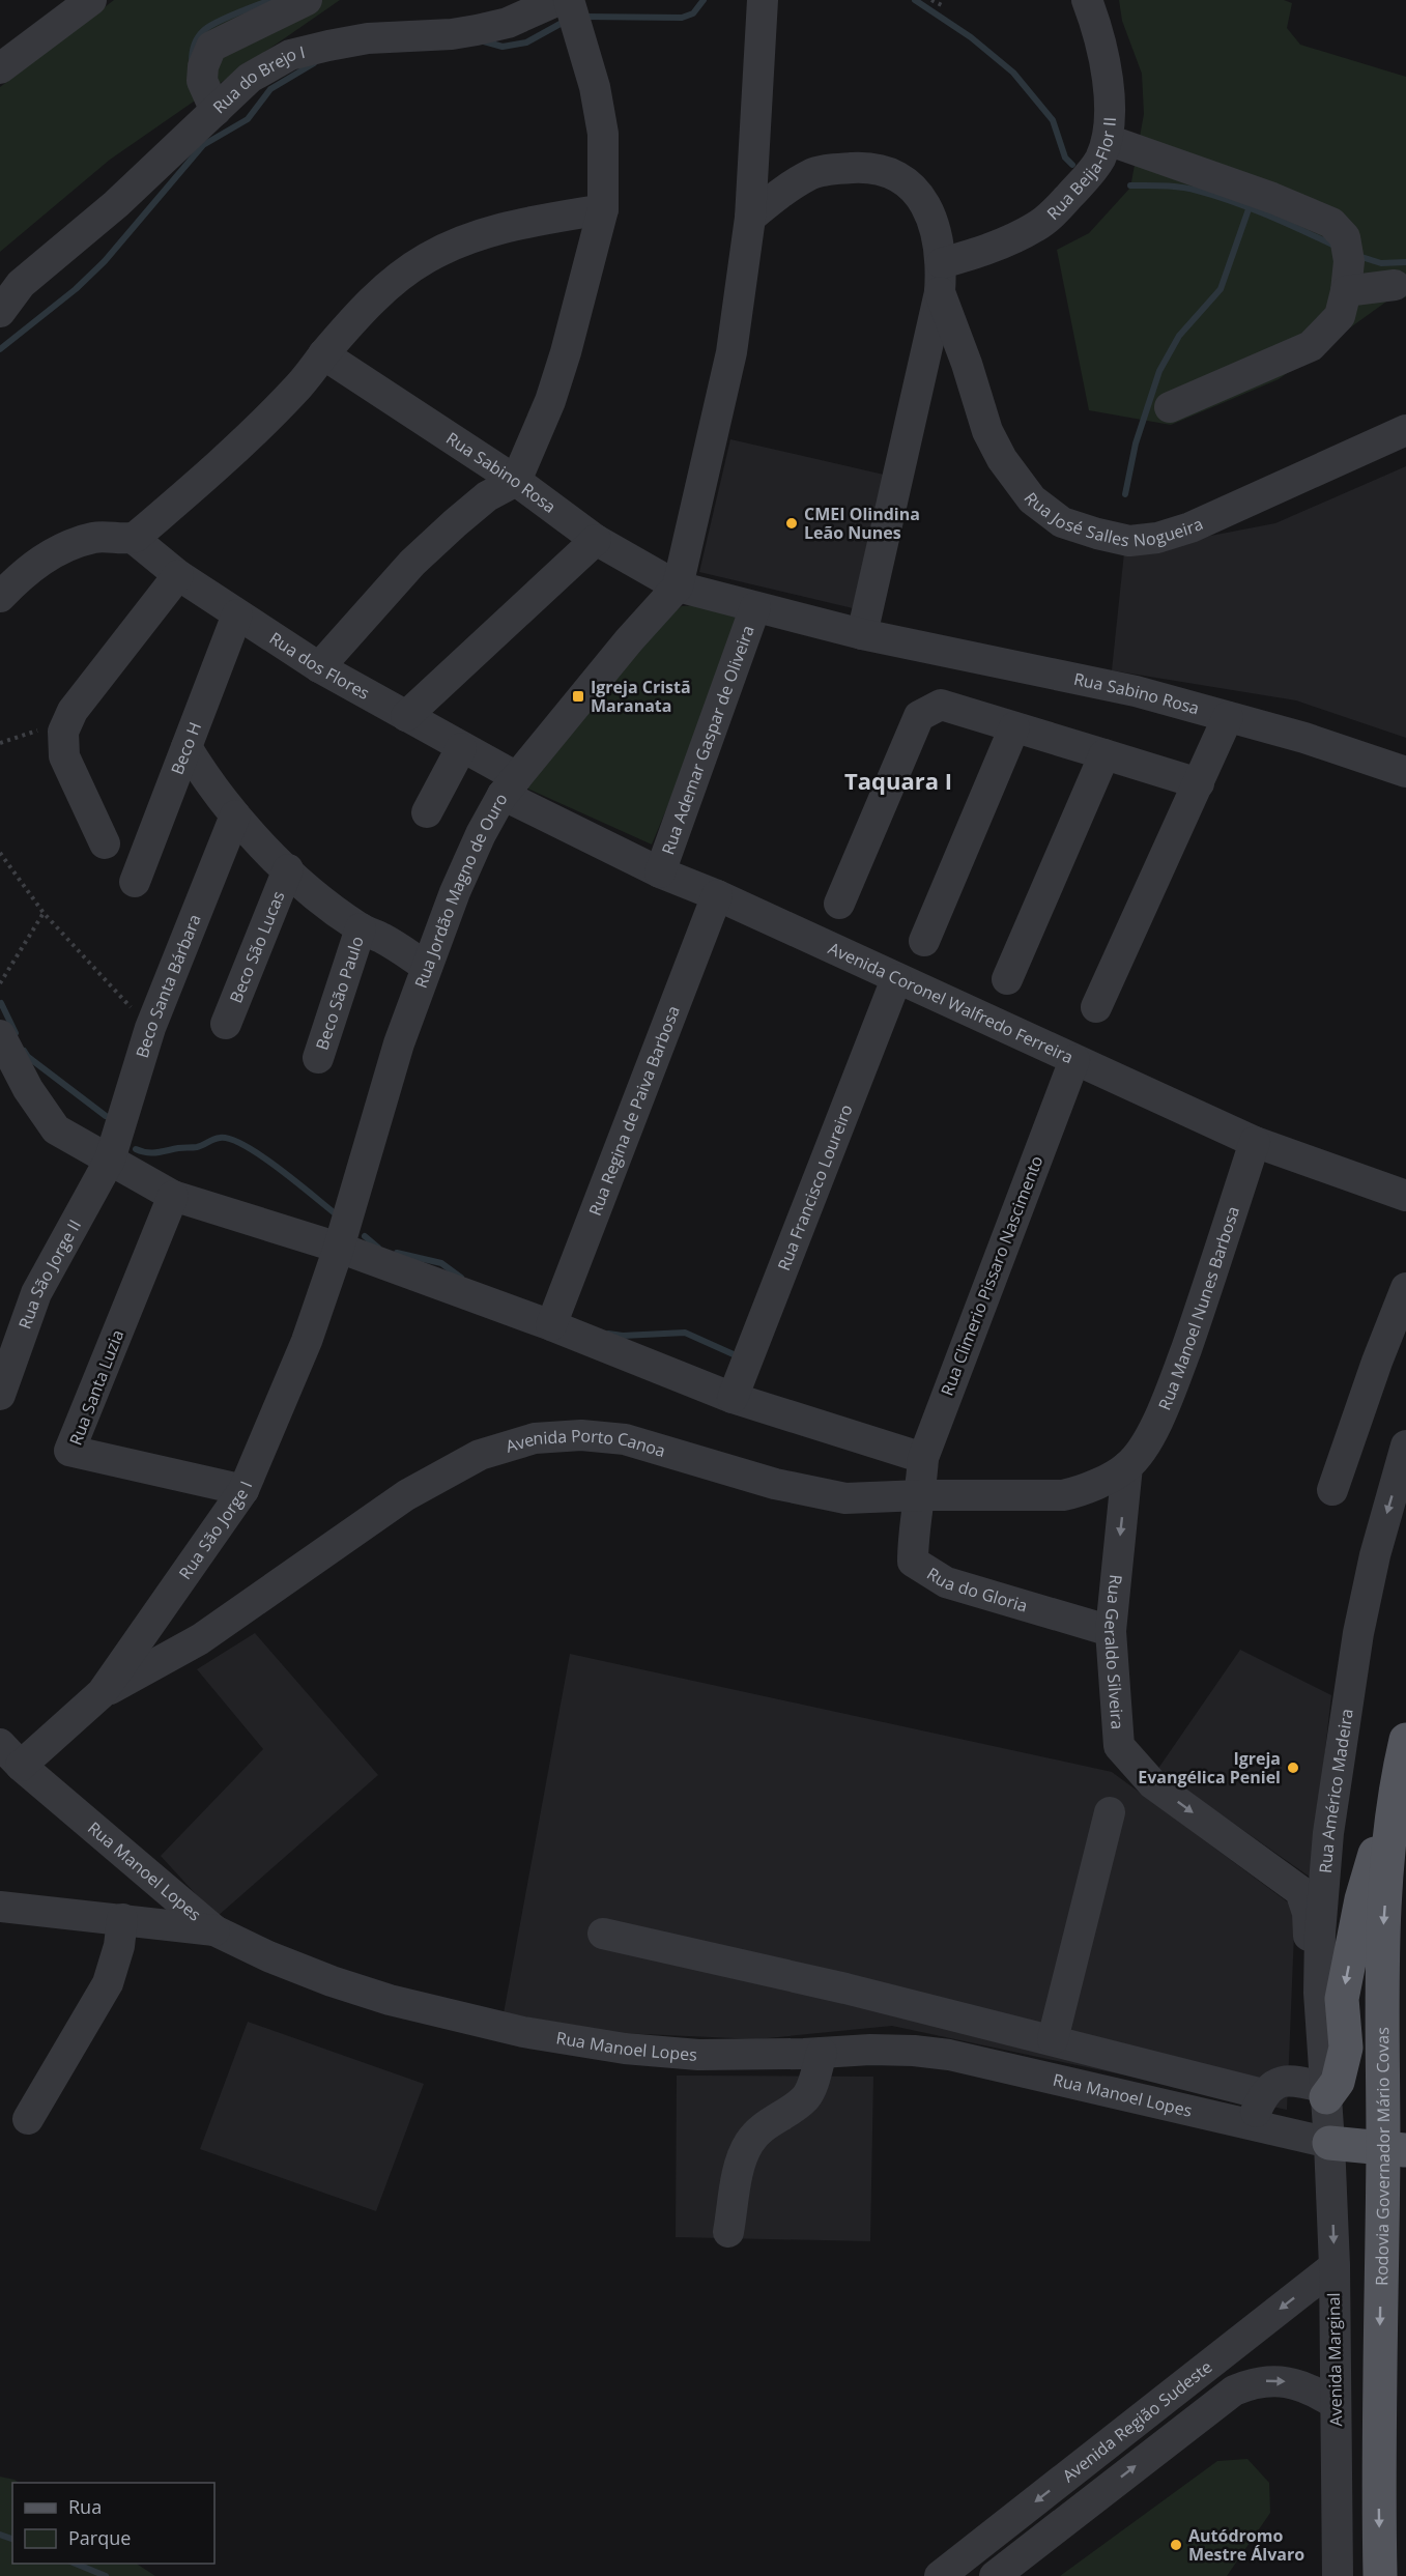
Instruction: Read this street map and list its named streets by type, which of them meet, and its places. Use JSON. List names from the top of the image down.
{
  "streets": {
    "main road": ["Rodovia Governador Mário Covas"],
    "street": [
      "Rua do Brejo I",
      "Rua Beija-Flor II",
      "Rua Sabino Rosa",
      "Rua José Salles Nogueira",
      "Rua dos Flores",
      "Rua Ademar Gaspar de Oliveira",
      "Beco H",
      "Rua Jordão Magno de Ouro",
      "Beco São Lucas",
      "Beco Santa Bárbara",
      "Beco São Paulo",
      "Avenida Coronel Walfredo Ferreira",
      "Rua Regina de Paiva Barbosa",
      "Rua Francisco Loureiro",
      "Rua São Jorge II",
      "Rua Climerio Pissaro Nascimento",
      "Rua Manoel Nunes Barbosa",
      "Rua Santa Luzia",
      "Avenida Porto Canoa",
      "Rua São Jorge I",
      "Rua do Gloria",
      "Rua Geraldo Silveira",
      "Rua Américo Madeira",
      "Rua Manoel Lopes",
      "Avenida Marginal",
      "Avenida Região Sudeste"
    ]
  },
  "crossings": [
    ["Rua Beija-Flor II", "Rua José Salles Nogueira"],
    ["Rua Sabino Rosa", "Rua Ademar Gaspar de Oliveira"],
    ["Rua Sabino Rosa", "Rua Jordão Magno de Ouro"],
    ["Rua dos Flores", "Beco H"],
    ["Rua dos Flores", "Rua Jordão Magno de Ouro"],
    ["Rua dos Flores", "Avenida Coronel Walfredo Ferreira"],
    ["Rua Ademar Gaspar de Oliveira", "Avenida Coronel Walfredo Ferreira"],
    ["Rua Jordão Magno de Ouro", "Avenida Coronel Walfredo Ferreira"],
    ["Rua Jordão Magno de Ouro", "Rua São Jorge I"],
    ["Beco Santa Bárbara", "Rua São Jorge II"],
    ["Avenida Coronel Walfredo Ferreira", "Rua Regina de Paiva Barbosa"],
    ["Avenida Coronel Walfredo Ferreira", "Rua Francisco Loureiro"],
    ["Avenida Coronel Walfredo Ferreira", "Rua Climerio Pissaro Nascimento"],
    ["Avenida Coronel Walfredo Ferreira", "Rua Manoel Nunes Barbosa"],
    ["Rua Climerio Pissaro Nascimento", "Avenida Porto Canoa"],
    ["Rua Climerio Pissaro Nascimento", "Rua do Gloria"],
    ["Rua Manoel Nunes Barbosa", "Avenida Porto Canoa"],
    ["Rua Manoel Nunes Barbosa", "Rua Geraldo Silveira"],
    ["Rua Santa Luzia", "Rua São Jorge I"],
    ["Avenida Porto Canoa", "Rua São Jorge I"],
    ["Avenida Porto Canoa", "Rua do Gloria"],
    ["Avenida Porto Canoa", "Rua Geraldo Silveira"],
    ["Rua São Jorge I", "Rua Manoel Lopes"],
    ["Rua do Gloria", "Rua Geraldo Silveira"],
    ["Rua Geraldo Silveira", "Rua Américo Madeira"],
    ["Rua Américo Madeira", "Rua Manoel Lopes"],
    ["Rua Américo Madeira", "Avenida Marginal"],
    ["Rua Manoel Lopes", "Avenida Marginal"],
    ["Avenida Marginal", "Avenida Região Sudeste"]
  ],
  "one_way": ["Rua Geraldo Silveira"],
  "districts": ["Taquara I"],
  "places": {
    "other": ["CMEI Olindina Leão Nunes", "Igreja Evangélica Peniel", "Autódromo Mestre Álvaro"],
    "transit": ["Igreja Cristã Maranata"]
  },
  "legend": ["Rua", "Parque"]
}
